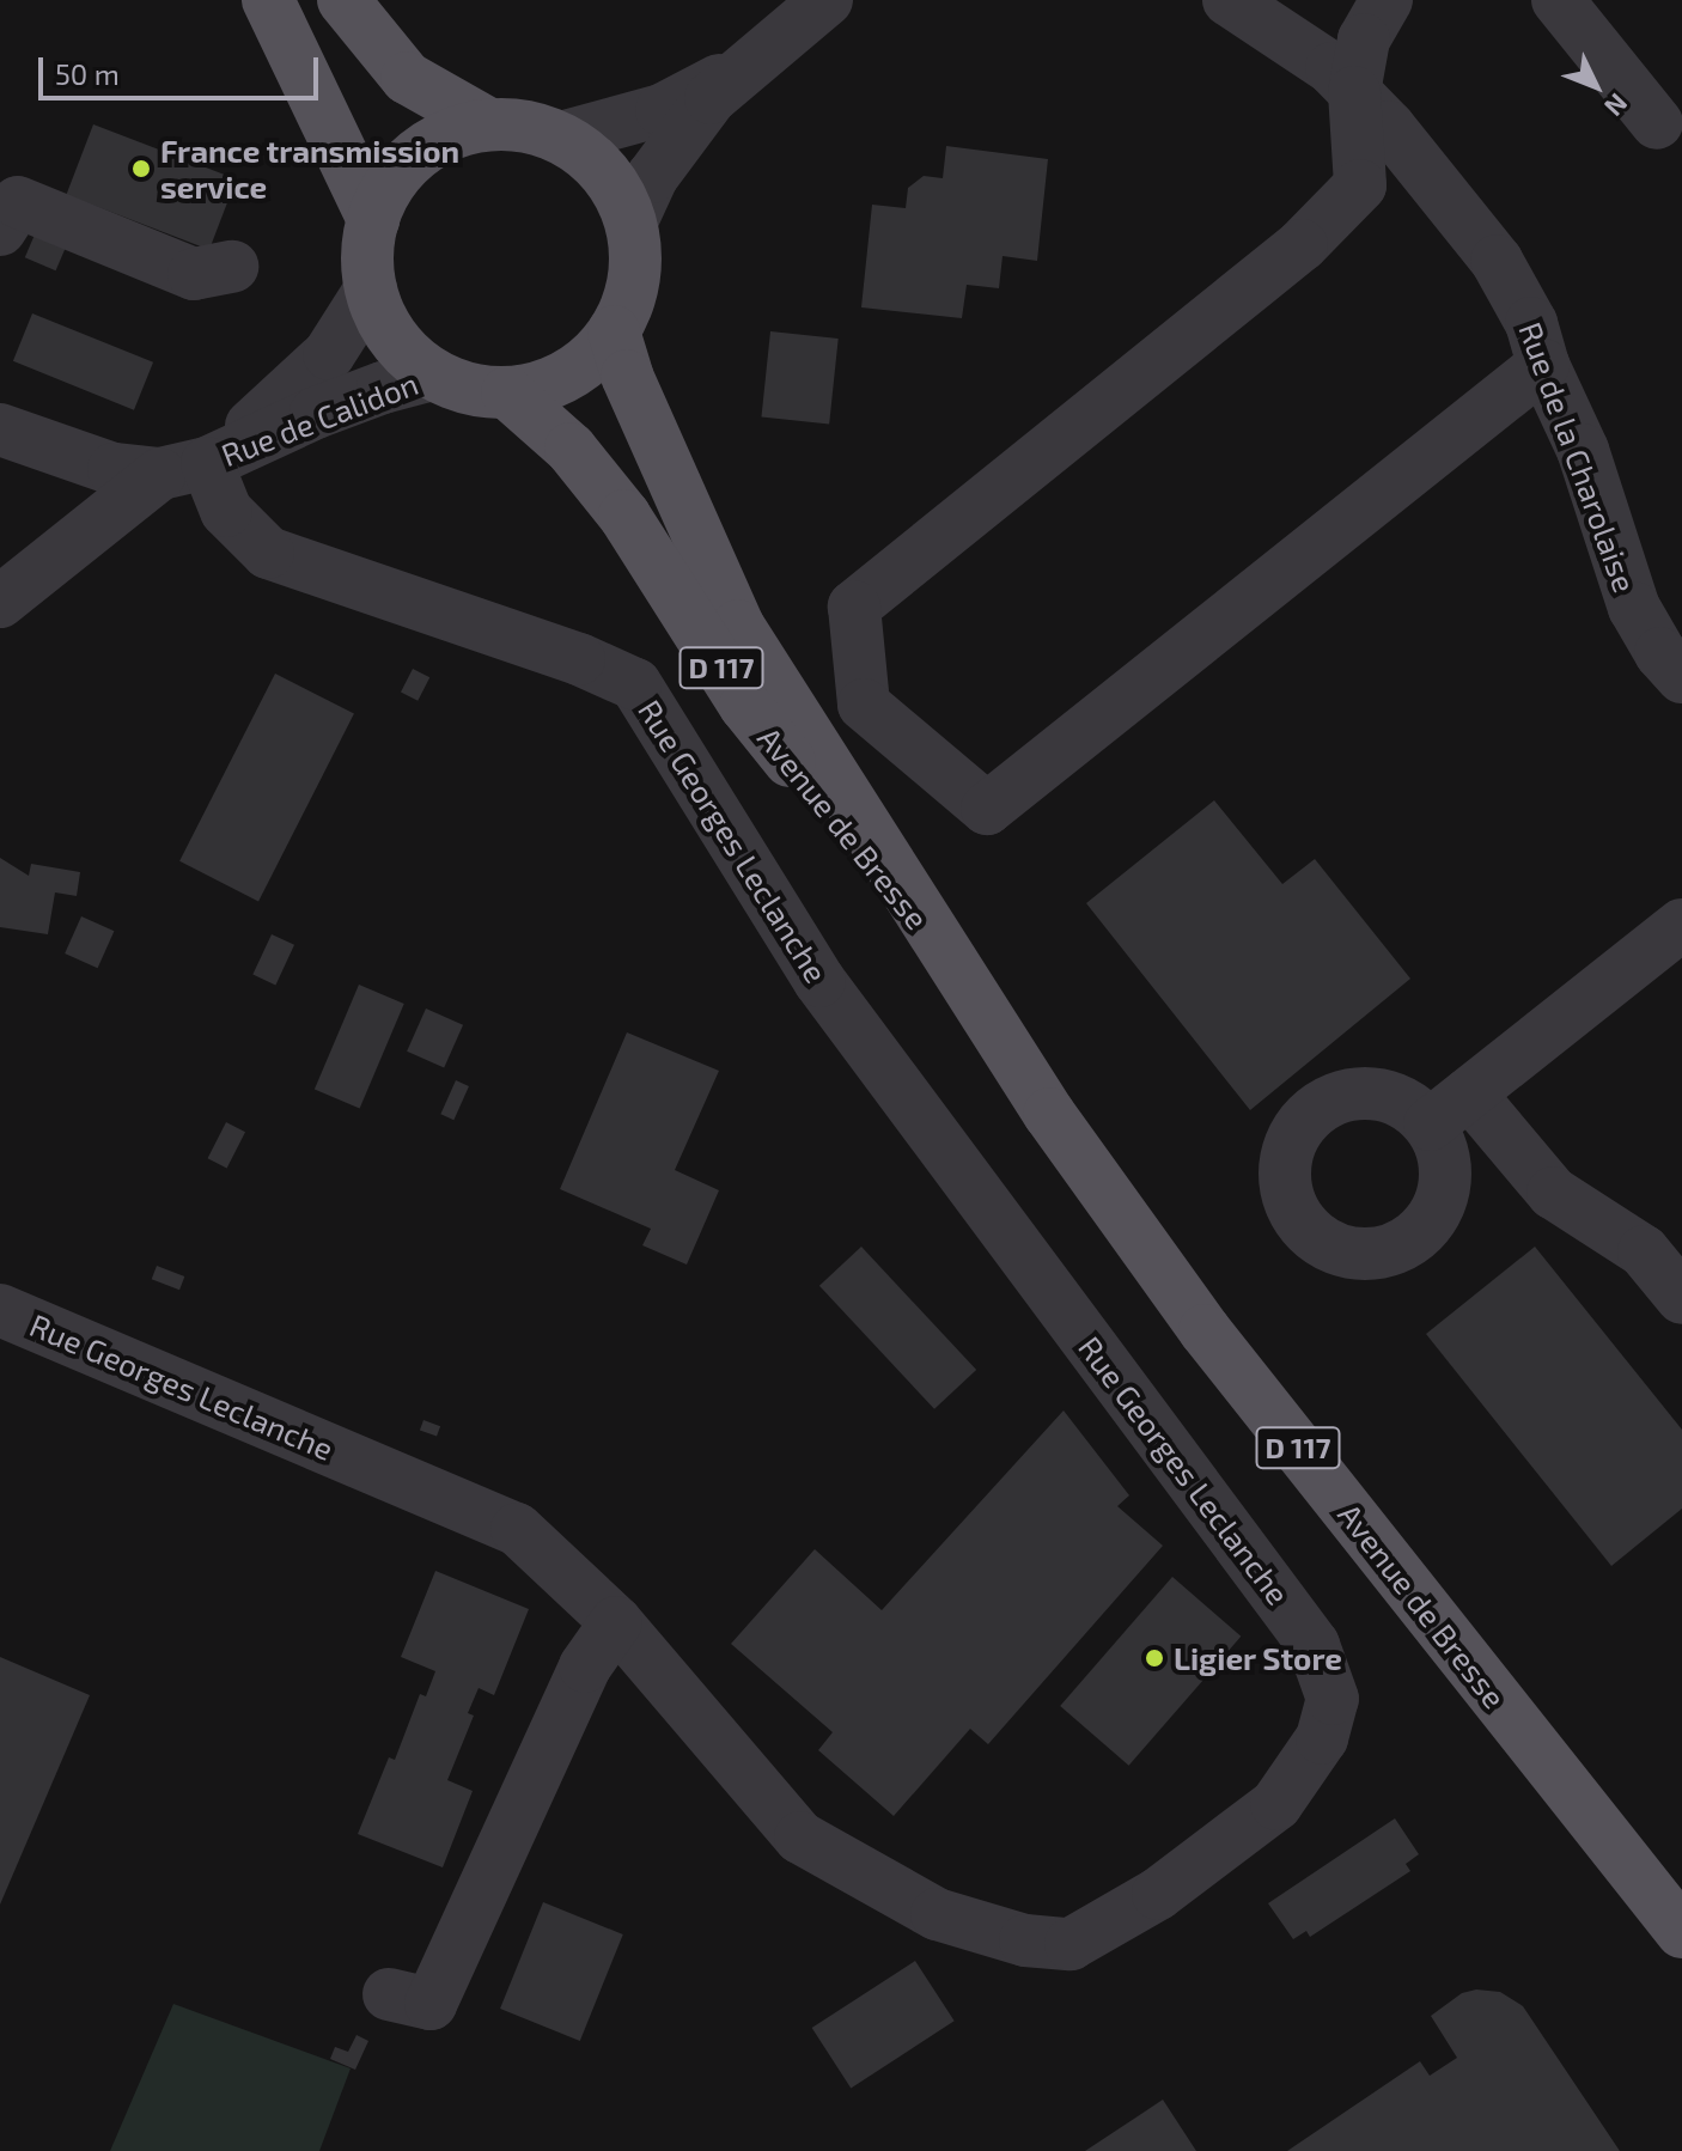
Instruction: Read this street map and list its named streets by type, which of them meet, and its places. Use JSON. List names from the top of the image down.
{
  "streets": {
    "main road": ["D 117", "Avenue de Bresse"],
    "street": ["Rue de Calidon", "Rue de la Charolaise", "Rue Georges Leclanche"]
  },
  "crossings": [
    ["Rue de Calidon", "Avenue de Bresse"],
    ["Rue de Calidon", "Rue Georges Leclanche"]
  ],
  "places": ["France transmission service", "Ligier Store"],
  "scale_bar": "50 m",
  "north": "bottom right"
}
